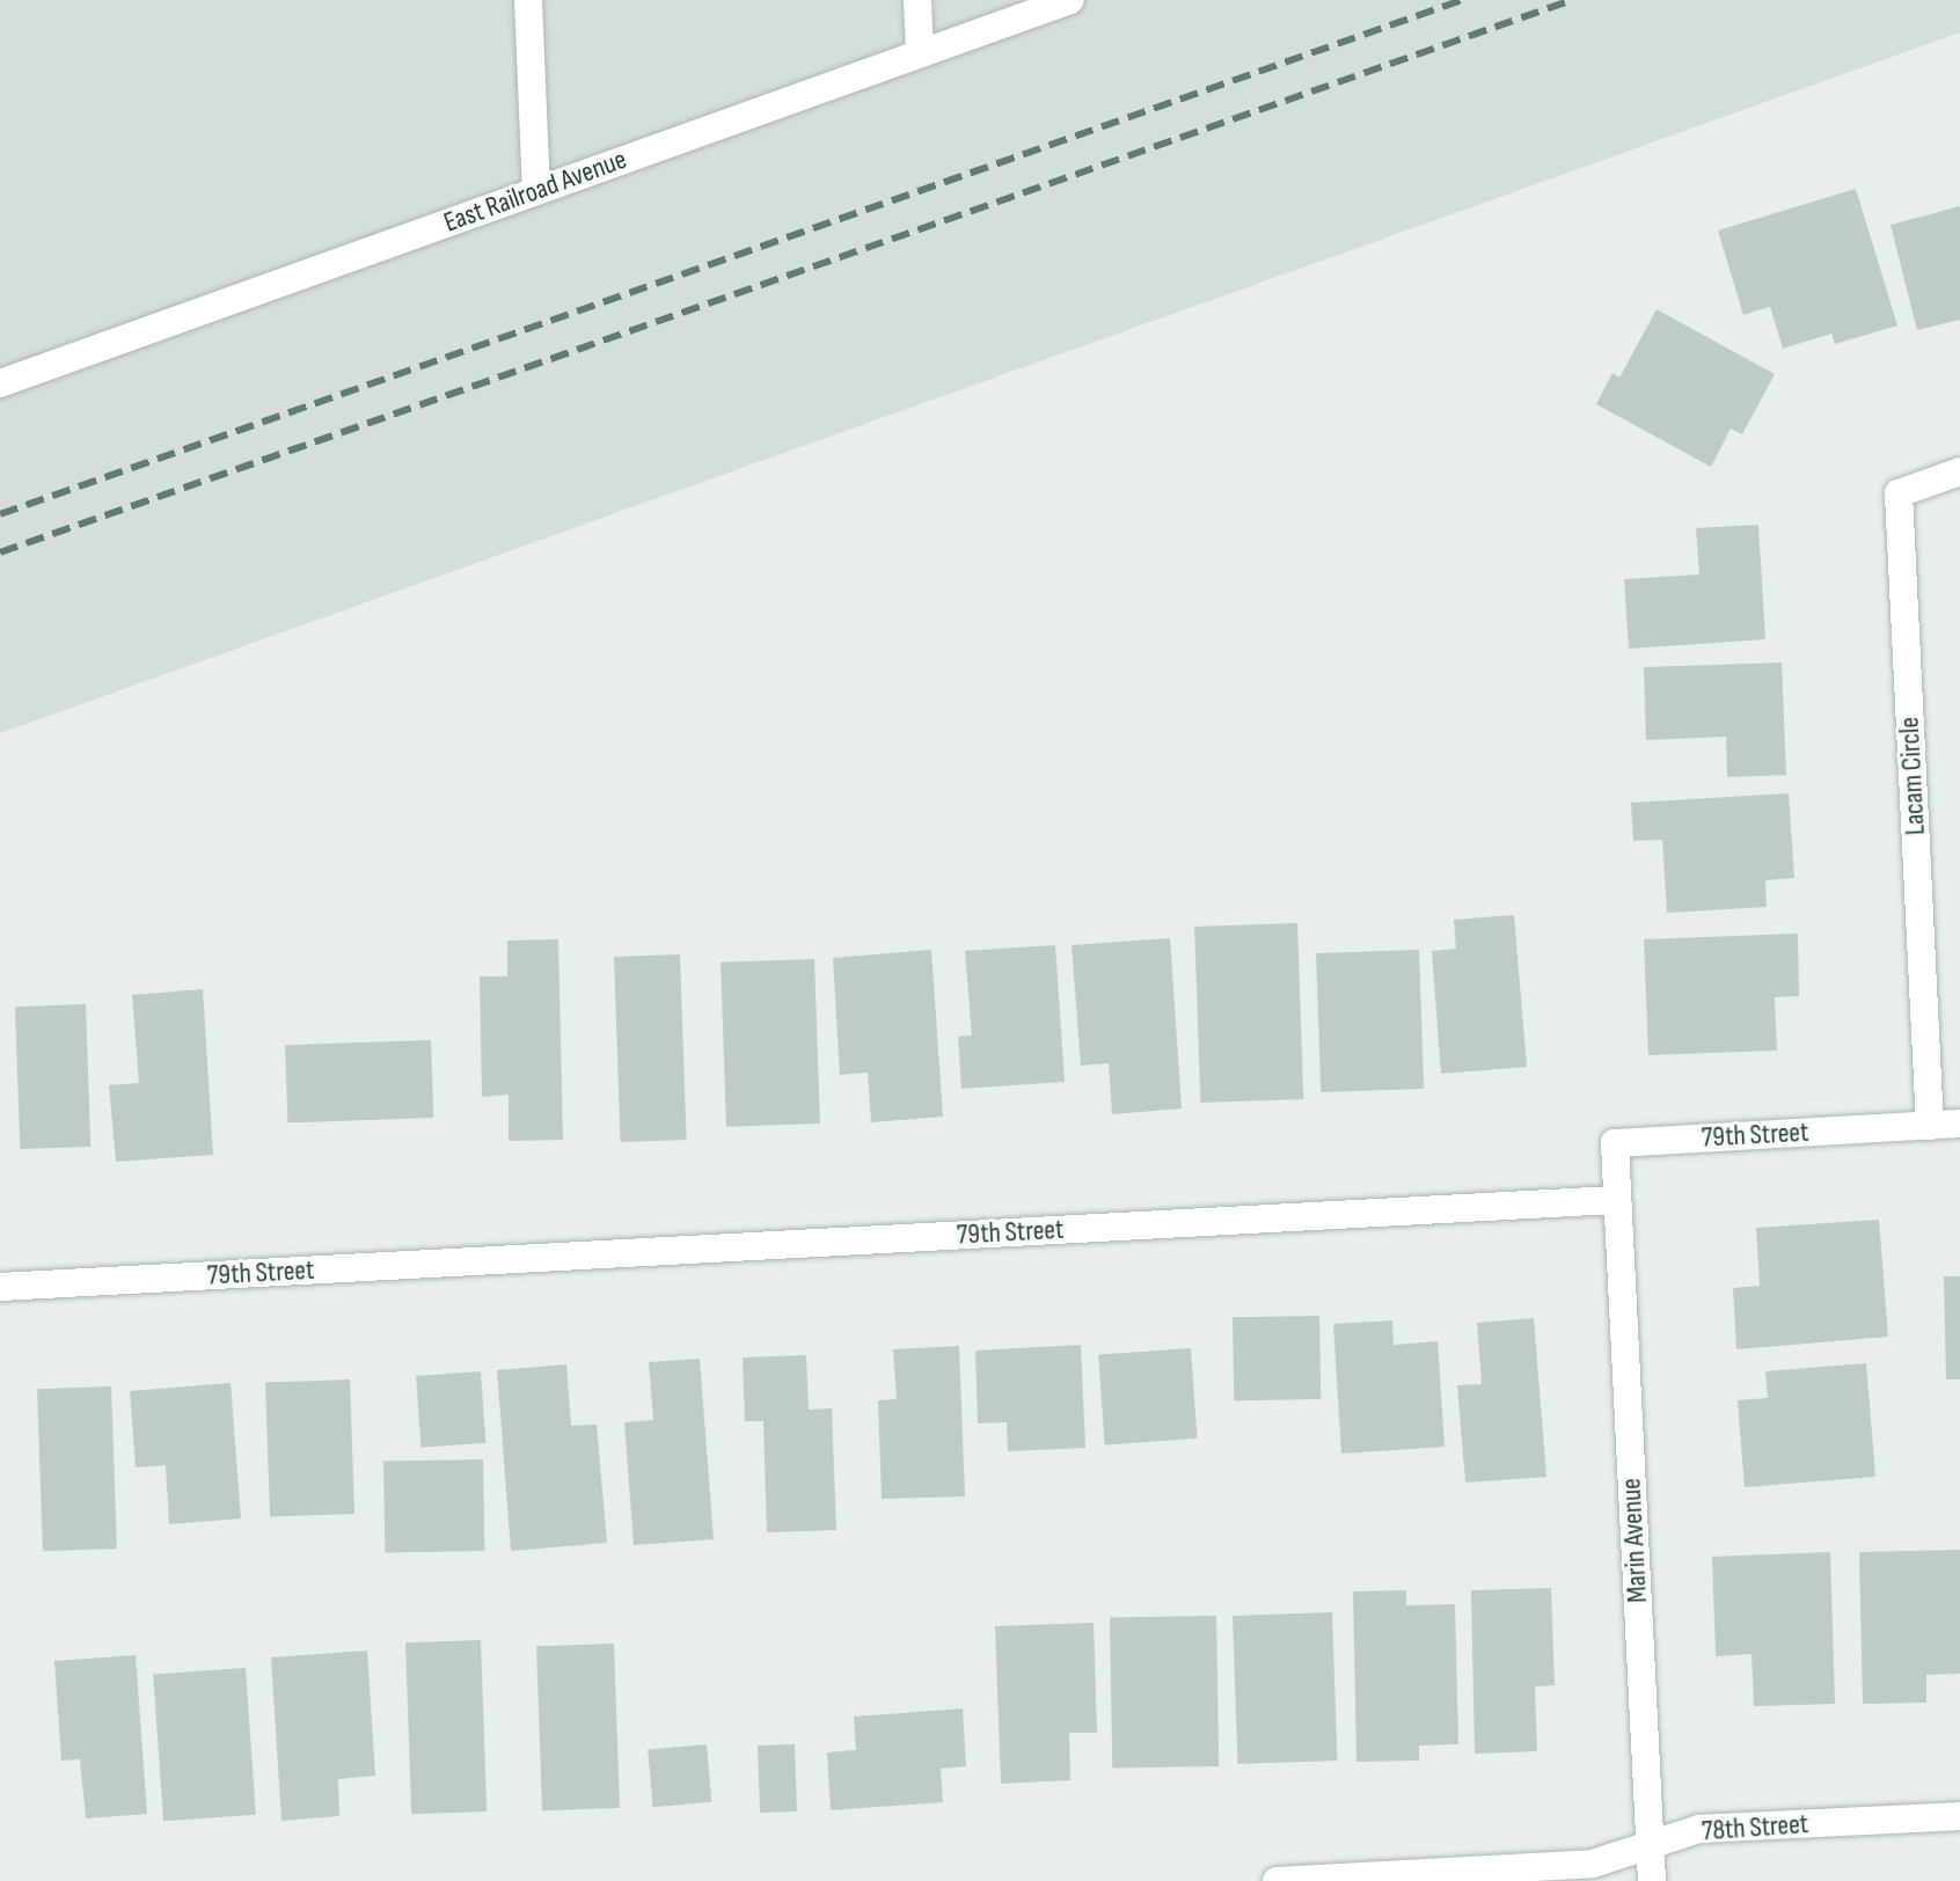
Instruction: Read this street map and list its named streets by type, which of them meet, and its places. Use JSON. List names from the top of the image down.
{
  "streets": {
    "street": [
      "East Railroad Avenue",
      "Lacam Circle",
      "79th Street",
      "Marin Avenue",
      "78th Street"
    ]
  },
  "crossings": [
    ["Lacam Circle", "79th Street"],
    ["79th Street", "Marin Avenue"],
    ["Marin Avenue", "78th Street"]
  ]
}
